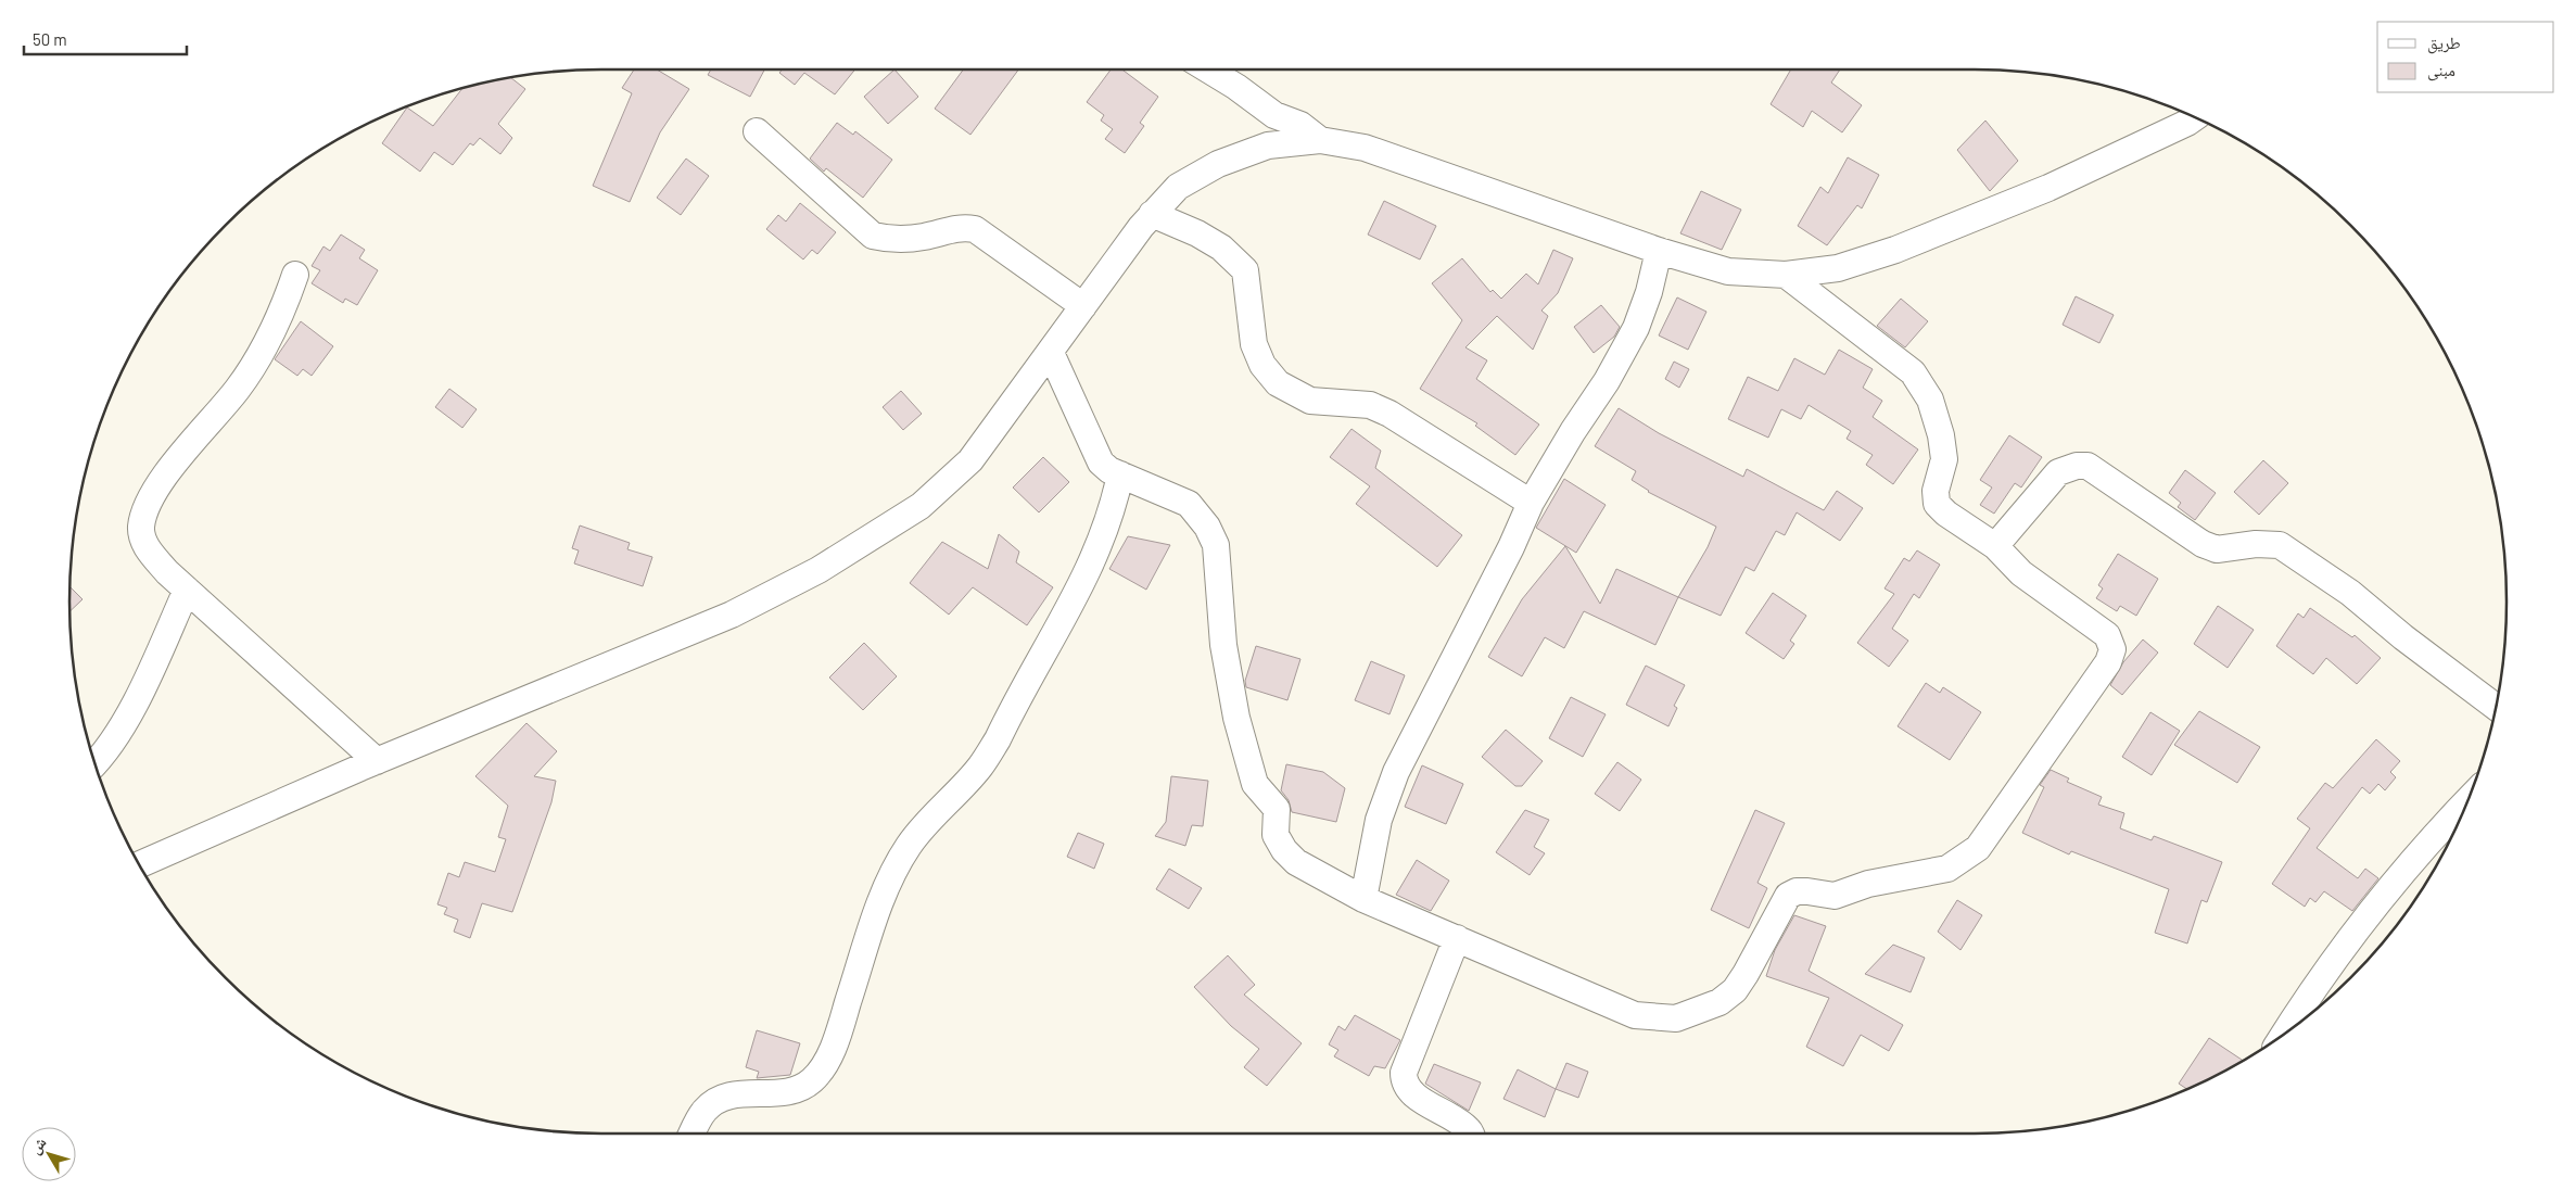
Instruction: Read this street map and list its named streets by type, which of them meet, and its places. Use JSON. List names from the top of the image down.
{
  "legend": ["طريق", "مبنى"],
  "scale_bar": "50 m",
  "north": "top left"
}
